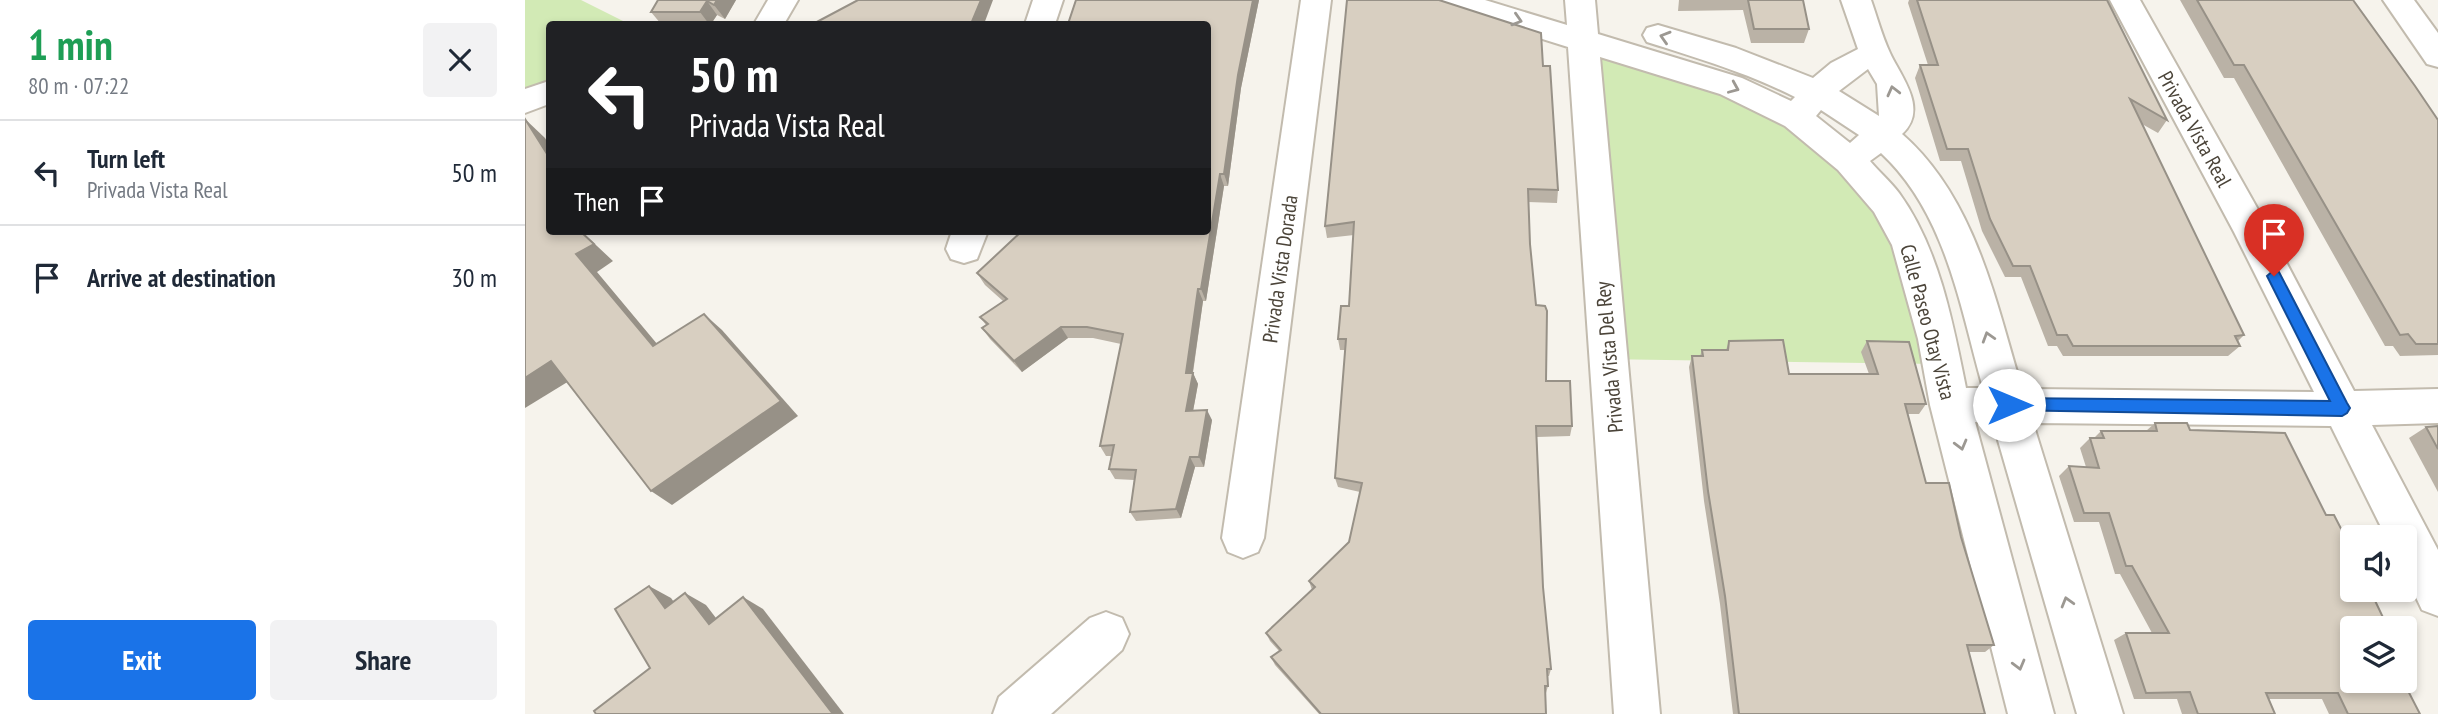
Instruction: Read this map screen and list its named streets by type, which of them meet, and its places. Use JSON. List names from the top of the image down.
{
  "streets": {
    "street": [
      "Privada Vista Real",
      "Privada Vista Dorada",
      "Calle Paseo Otay Vista",
      "Privada Vista Del Rey"
    ]
  },
  "crossings": [
    ["Calle Paseo Otay Vista", "Privada Vista Del Rey"]
  ],
  "page": {
    "heading": ["1 min", "80 m · 07:22"],
    "turn": ["50 m", "Privada Vista Real"],
    "list": [
      {
        "name": "Turn left",
        "note": "Privada Vista Real",
        "value": "50 m"
      },
      {
        "name": "Arrive at destination",
        "value": "30 m"
      }
    ],
    "then": "Then",
    "buttons": ["Exit", "Share"]
  }
}
